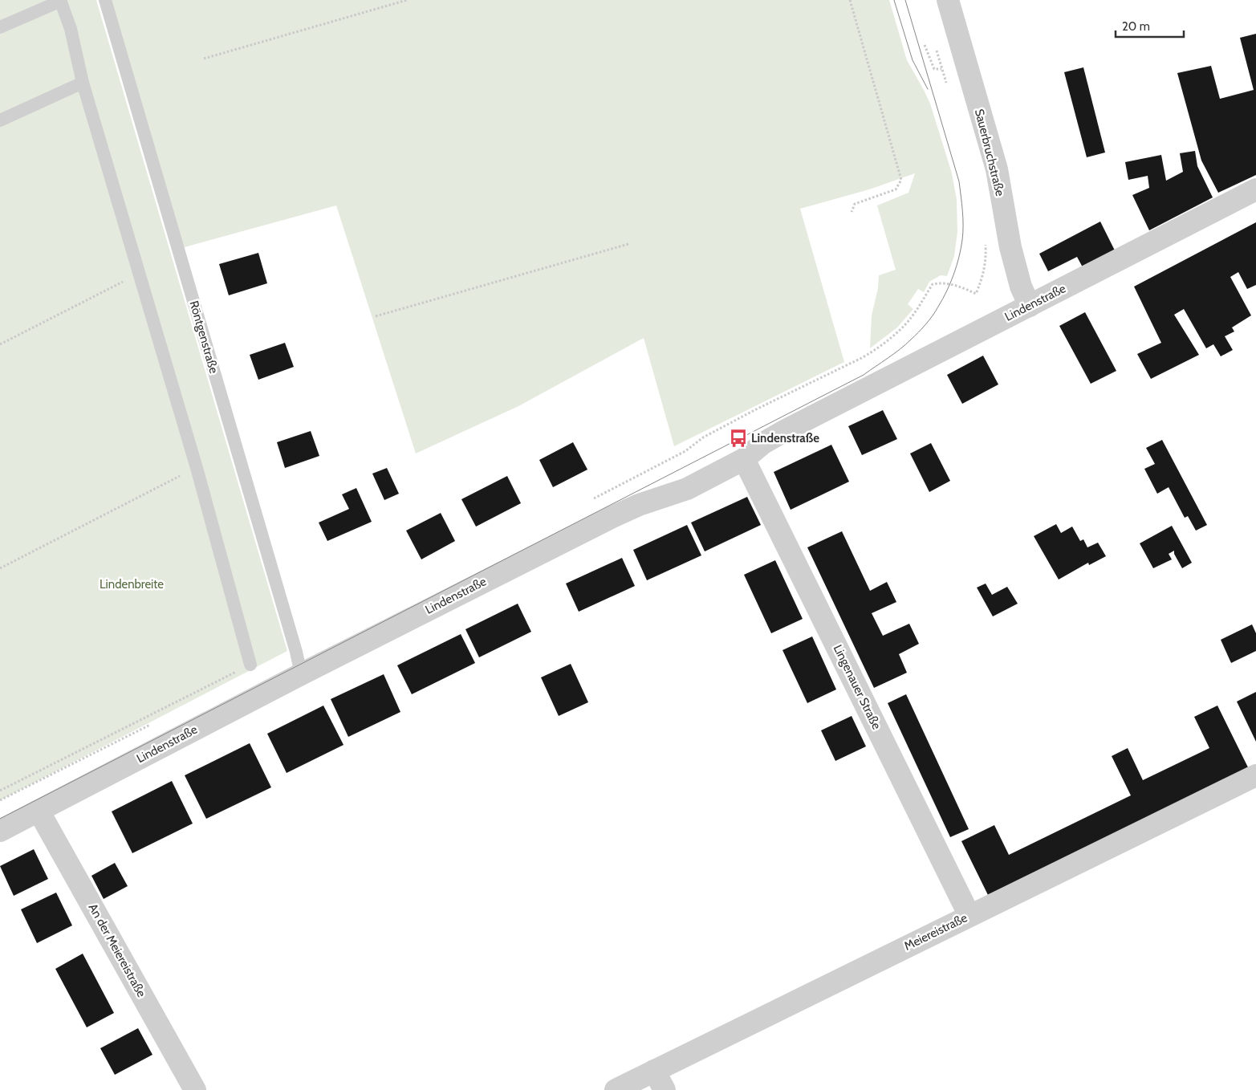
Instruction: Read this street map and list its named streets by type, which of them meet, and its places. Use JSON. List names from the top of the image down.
{
  "streets": {
    "street": [
      "Sauerbruchstraße",
      "Lindenstraße",
      "Lingenauer Straße",
      "Meiereistraße",
      "An der Meiereistraße"
    ],
    "lane": ["Röntgenstraße"]
  },
  "crossings": [
    ["Sauerbruchstraße", "Lindenstraße"],
    ["Lindenstraße", "Röntgenstraße"],
    ["Lindenstraße", "Lingenauer Straße"],
    ["Lindenstraße", "An der Meiereistraße"],
    ["Lingenauer Straße", "Meiereistraße"]
  ],
  "parks": ["Lindenbreite"],
  "places": {
    "bus stop": ["Lindenstraße"]
  },
  "scale_bar": "20 m"
}
